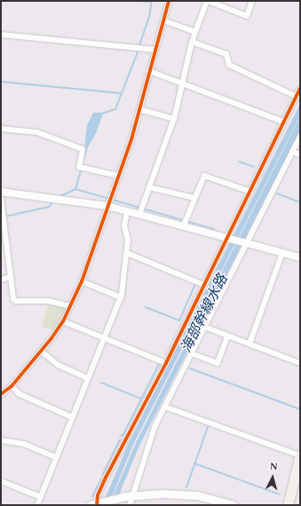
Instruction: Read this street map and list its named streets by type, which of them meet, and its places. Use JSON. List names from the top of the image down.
{
  "water": ["海部幹線水路"],
  "north": "top"
}
